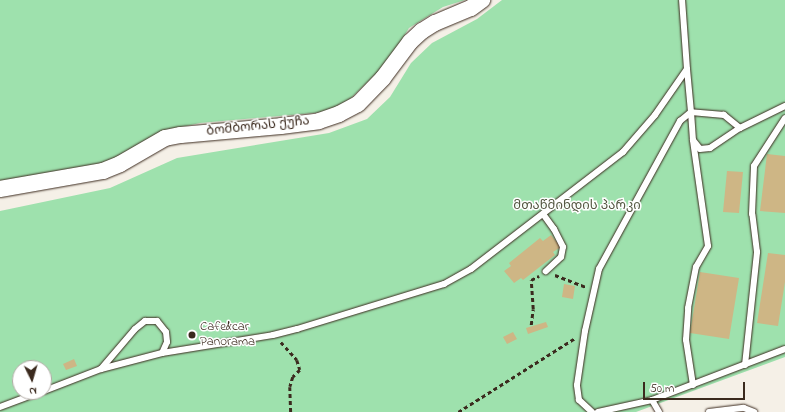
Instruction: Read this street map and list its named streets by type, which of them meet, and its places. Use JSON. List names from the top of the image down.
{
  "streets": {
    "street": ["ბომბორას ქუჩა"]
  },
  "parks": ["მთაწმინდის პარკი"],
  "places": ["Cafe&car Panorama"],
  "scale_bar": "50 m",
  "north": "bottom"
}
